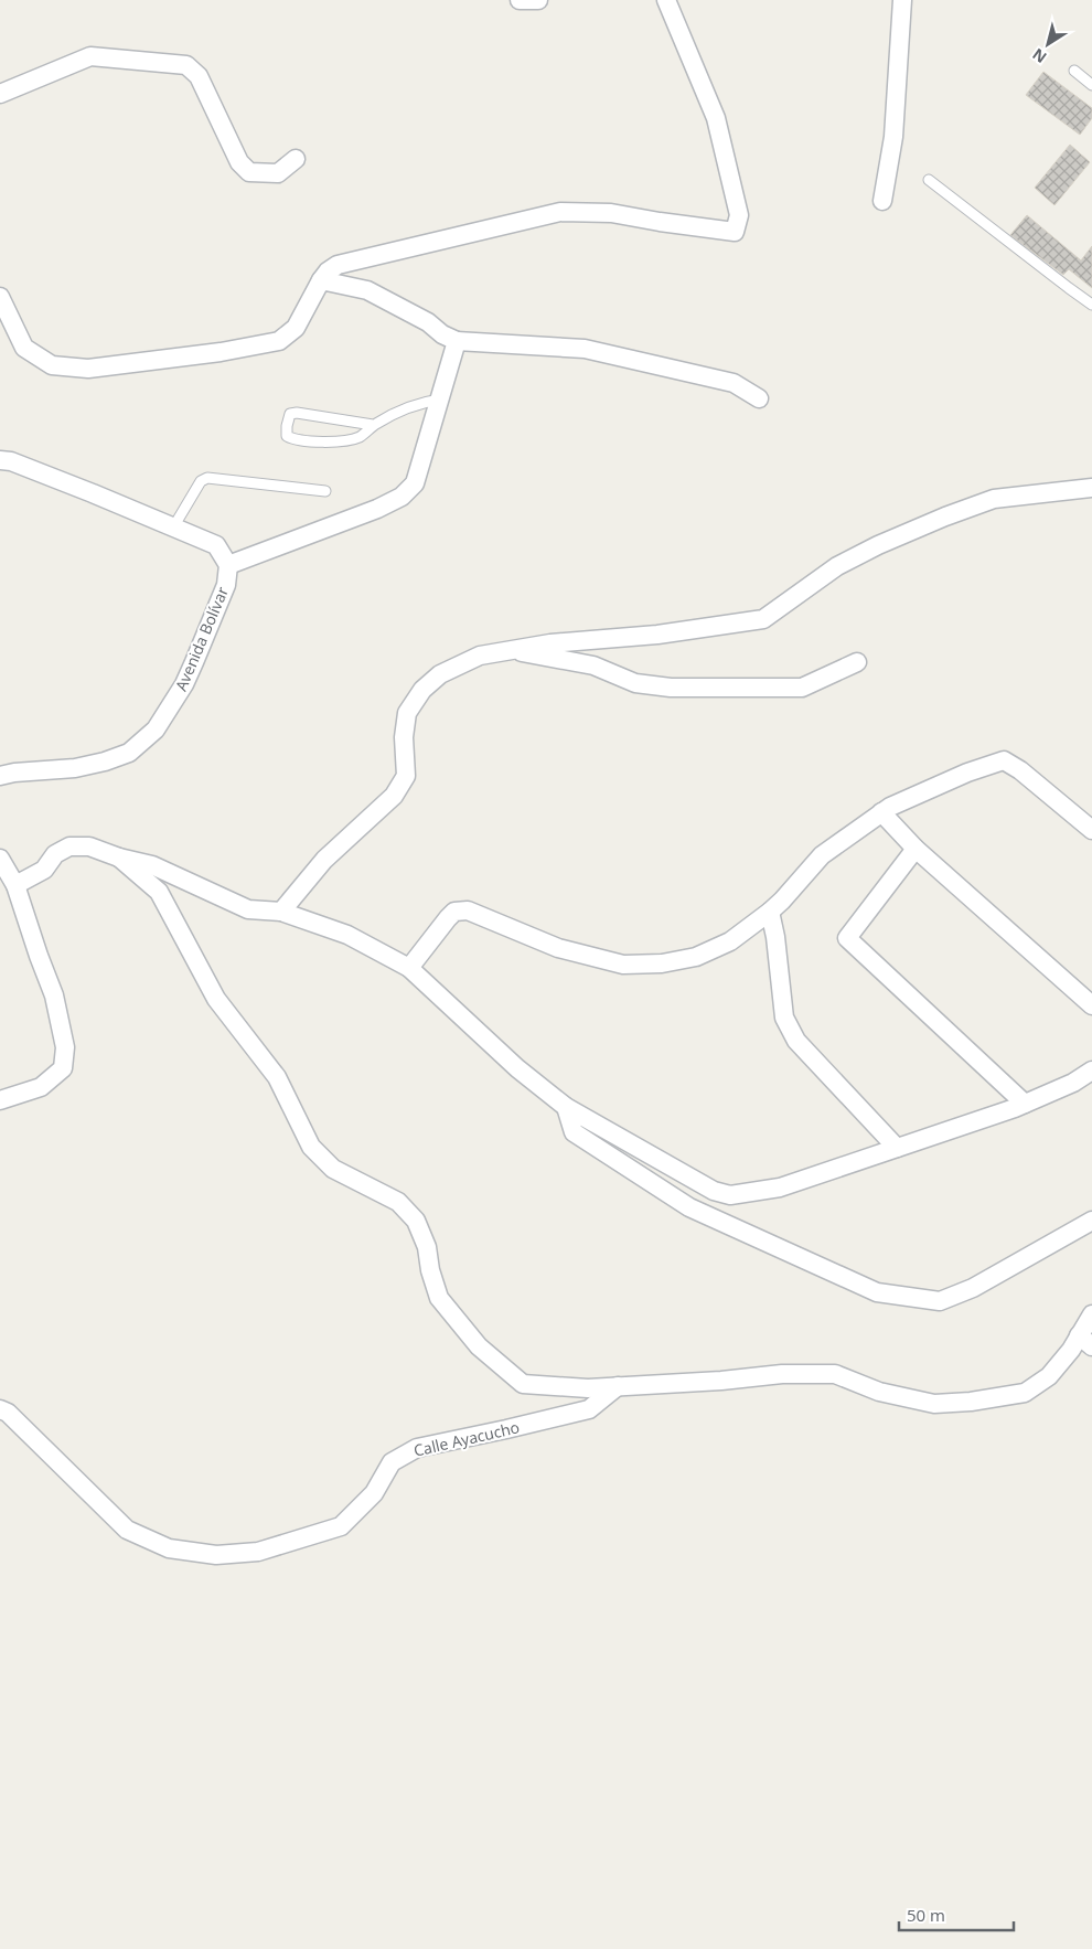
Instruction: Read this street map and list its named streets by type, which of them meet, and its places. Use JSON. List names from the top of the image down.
{
  "streets": {
    "street": ["Avenida Bolívar", "Calle Ayacucho"]
  },
  "scale_bar": "50 m",
  "north": "bottom left"
}
